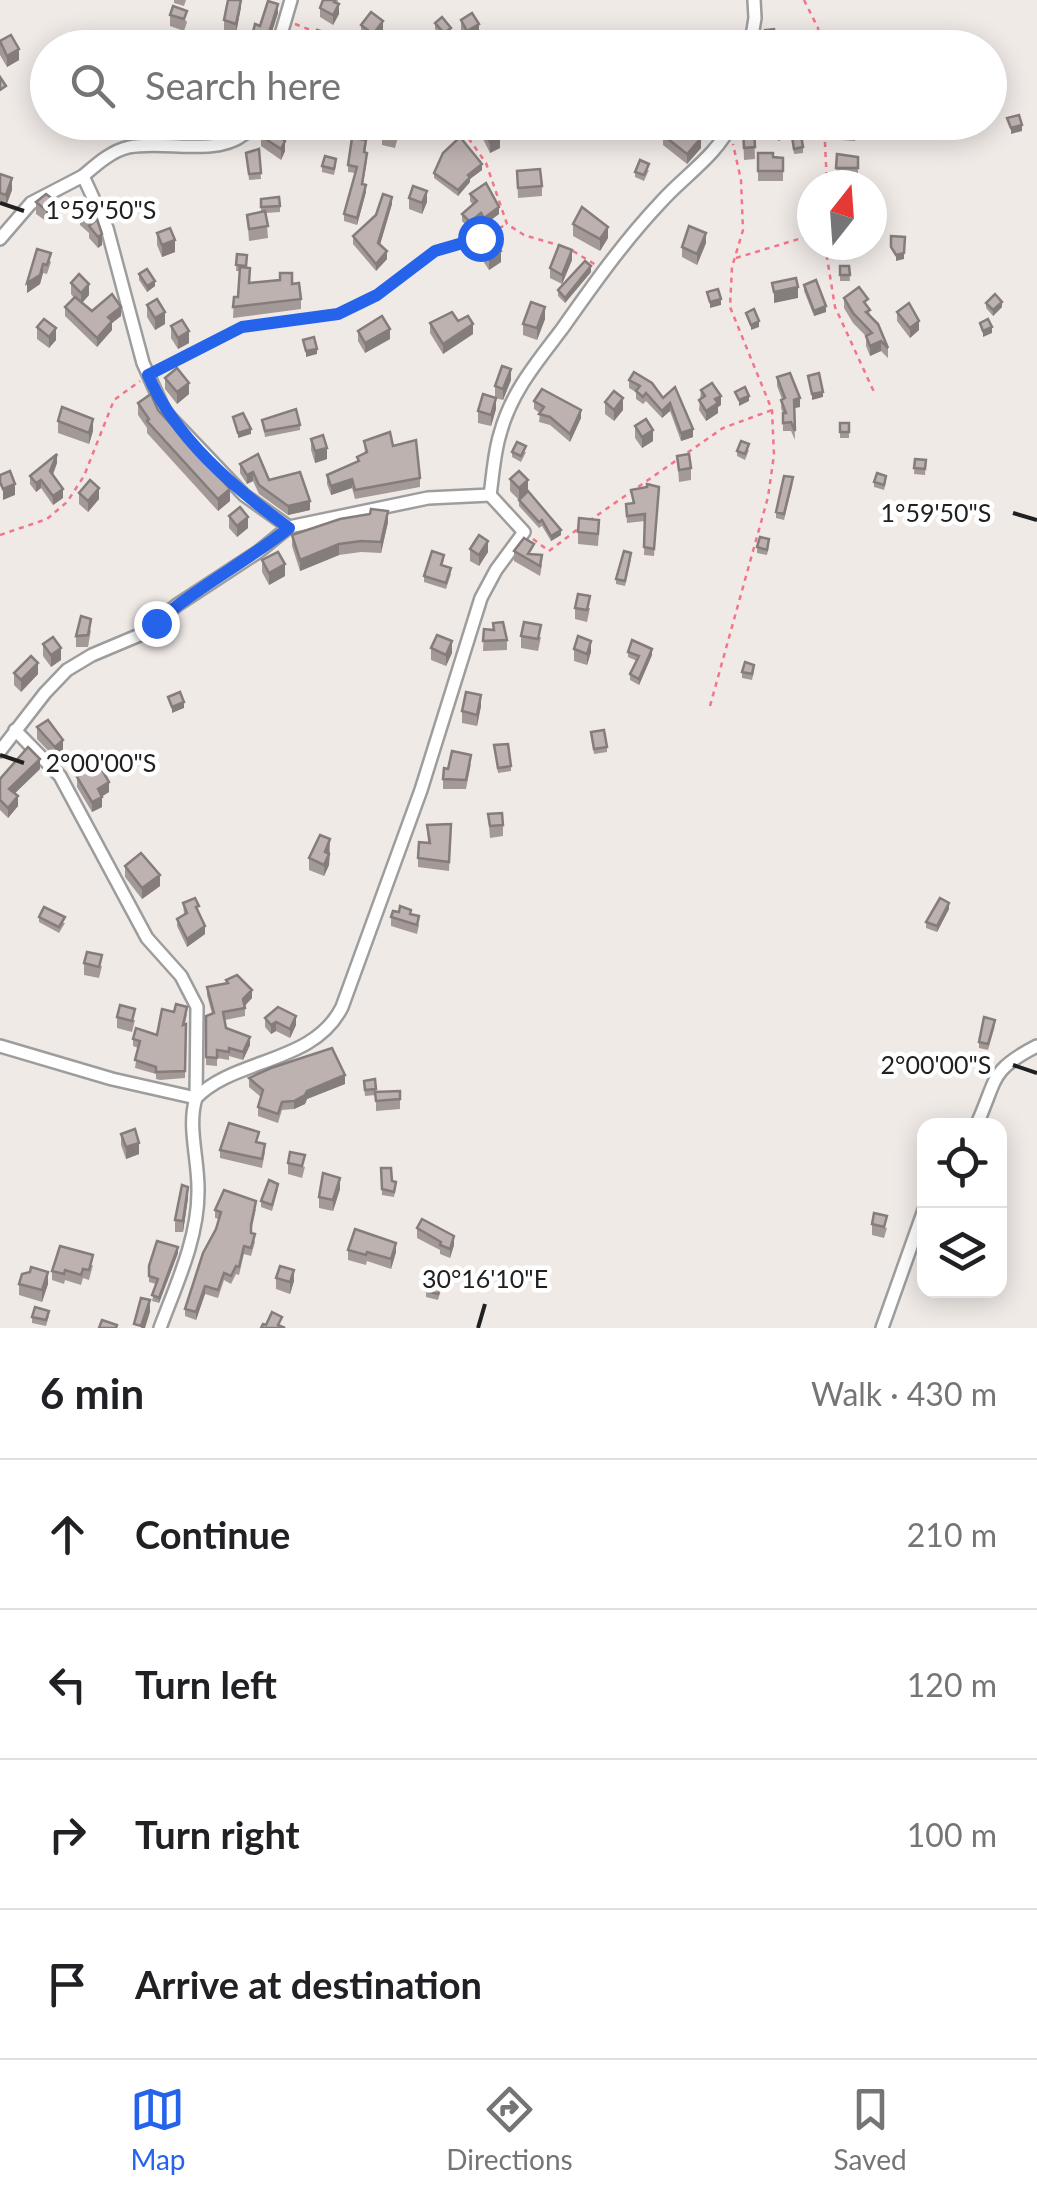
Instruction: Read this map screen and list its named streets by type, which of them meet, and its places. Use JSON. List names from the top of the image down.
{
  "north": "top",
  "page": {
    "search": "Search here",
    "heading": ["6 min", "Walk · 430 m"],
    "list": [
      ["Continue", "210 m"],
      ["Turn left", "120 m"],
      ["Turn right", "100 m"],
      "Arrive at destination"
    ],
    "nav": ["Map", "Directions", "Saved"]
  },
  "coordinates": ["1°59'50\"S", "2°00'00\"S", "30°16'10\"E"]
}
